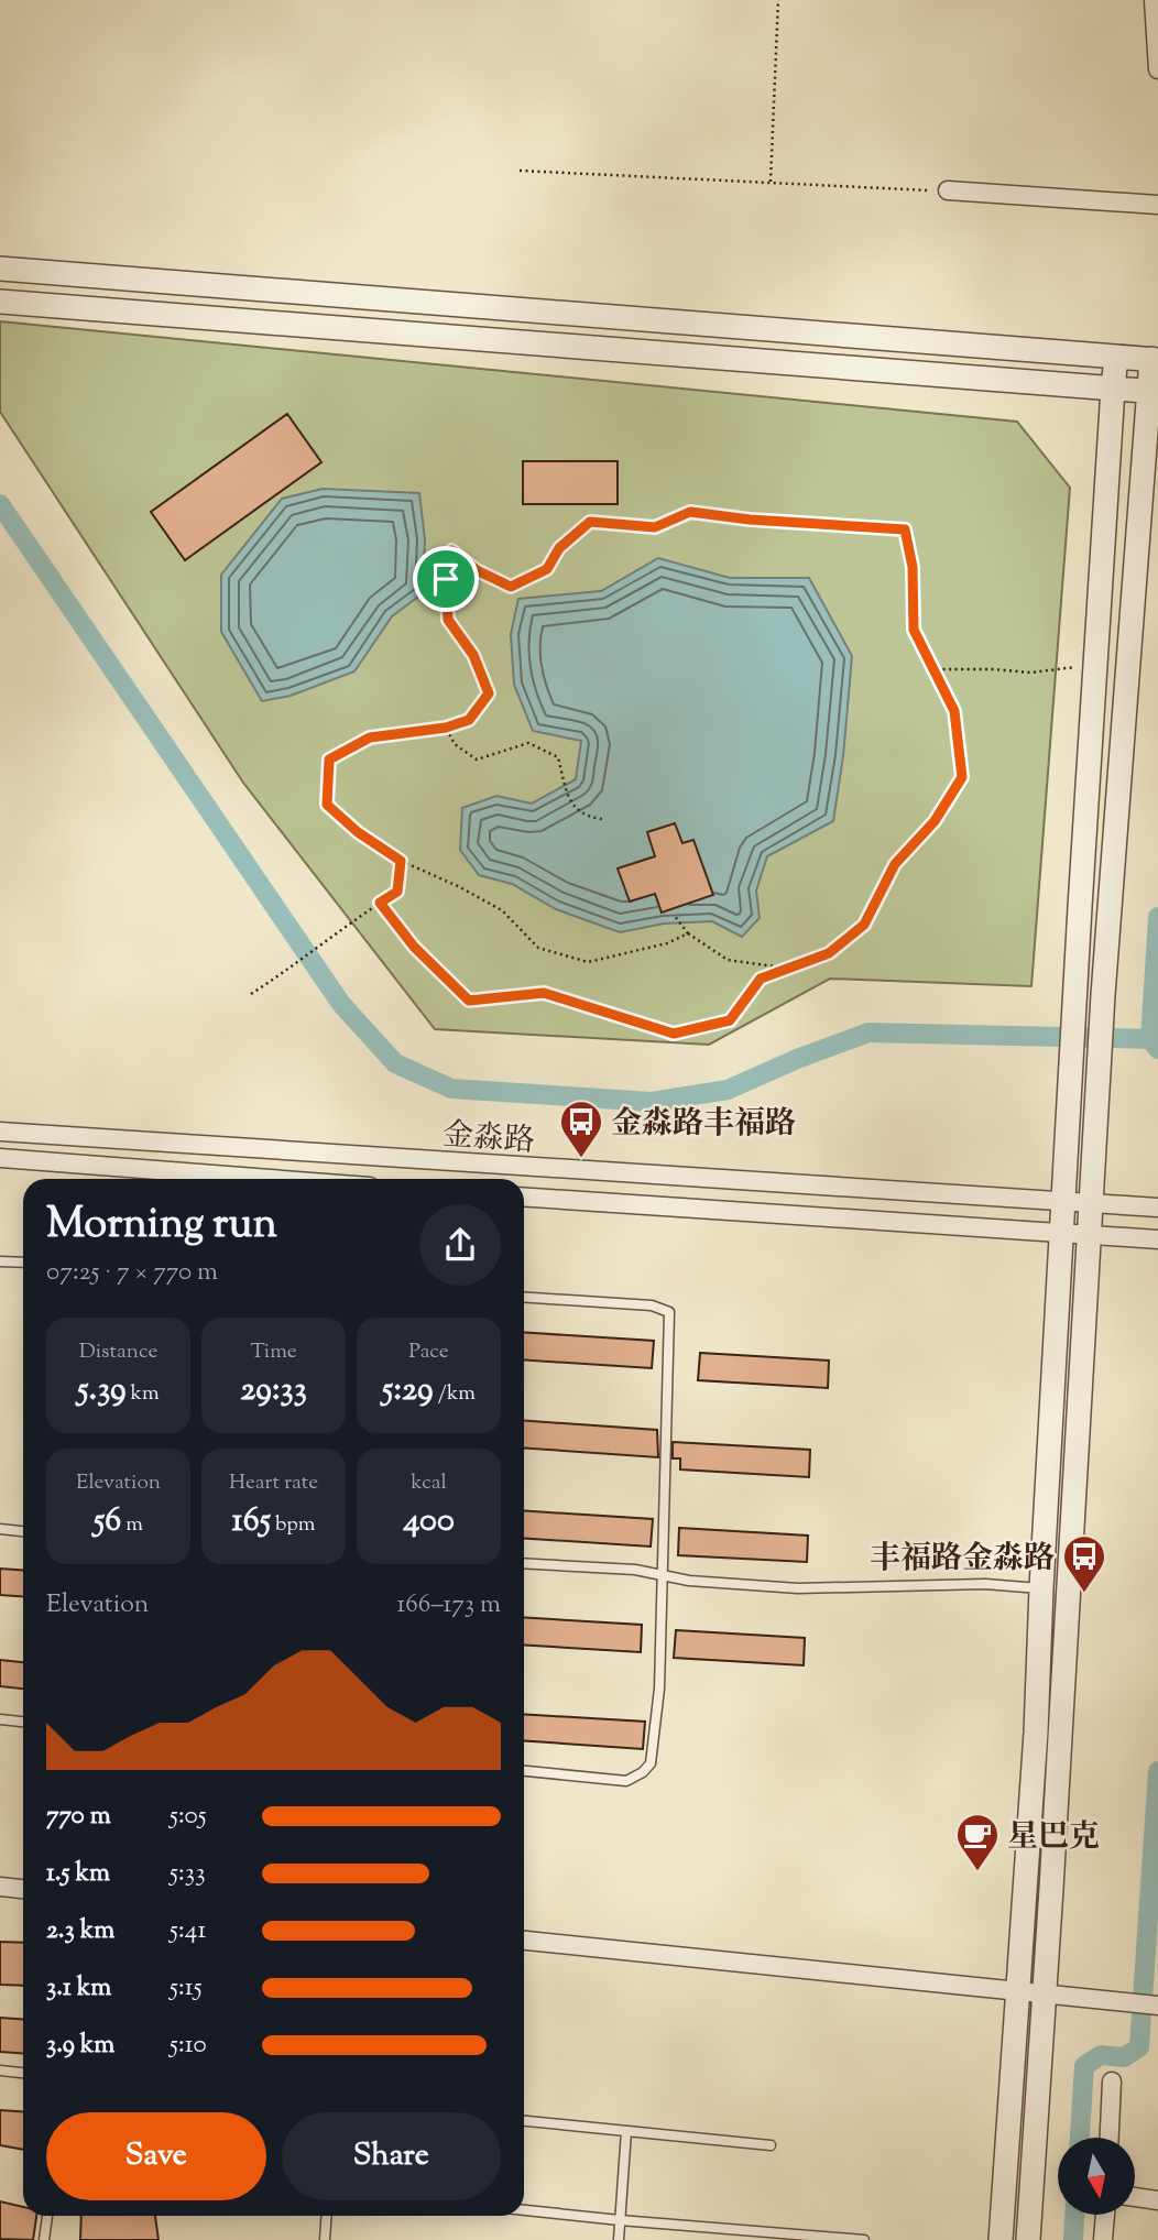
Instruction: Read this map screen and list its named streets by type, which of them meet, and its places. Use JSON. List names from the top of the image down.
{
  "streets": {
    "street": ["金淼路"]
  },
  "places": {
    "bus stop": ["金淼路丰福路", "丰福路金淼路"],
    "cafe": ["星巴克"]
  },
  "north": "bottom",
  "page": {
    "heading": ["Morning run", "07:25 · 7 × 770 m"],
    "stats": [
      ["Distance", "5.39 km"],
      ["Time", "29:33"],
      ["Pace", "5:29 /km"],
      ["Elevation", "56 m"],
      ["Heart rate", "165 bpm"],
      ["kcal", "400"]
    ],
    "chart": ["Elevation", "166–173 m"],
    "list": [
      {
        "name": "770 m",
        "note": "5:05"
      },
      {
        "name": "1.5 km",
        "note": "5:33"
      },
      {
        "name": "2.3 km",
        "note": "5:41"
      },
      {
        "name": "3.1 km",
        "note": "5:15"
      },
      {
        "name": "3.9 km",
        "note": "5:10"
      }
    ],
    "buttons": ["Save", "Share"]
  }
}
